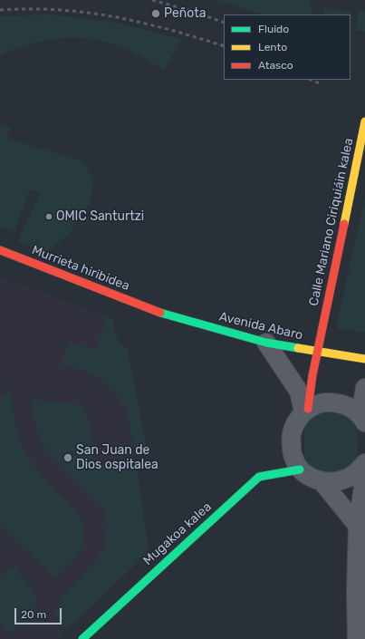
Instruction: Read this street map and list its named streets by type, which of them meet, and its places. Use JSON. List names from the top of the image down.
{
  "streets": {
    "street": [
      "Calle Mariano Ciriquiáin kalea",
      "Murrieta hiribidea",
      "Avenida Abaro",
      "Mugakoa kalea"
    ]
  },
  "crossings": [
    ["Calle Mariano Ciriquiáin kalea", "Avenida Abaro"],
    ["Murrieta hiribidea", "Avenida Abaro"]
  ],
  "places": ["Peñota", "OMIC Santurtzi", "San Juan de Dios ospitalea"],
  "legend": ["Fluido", "Lento", "Atasco"],
  "scale_bar": "20 m"
}
